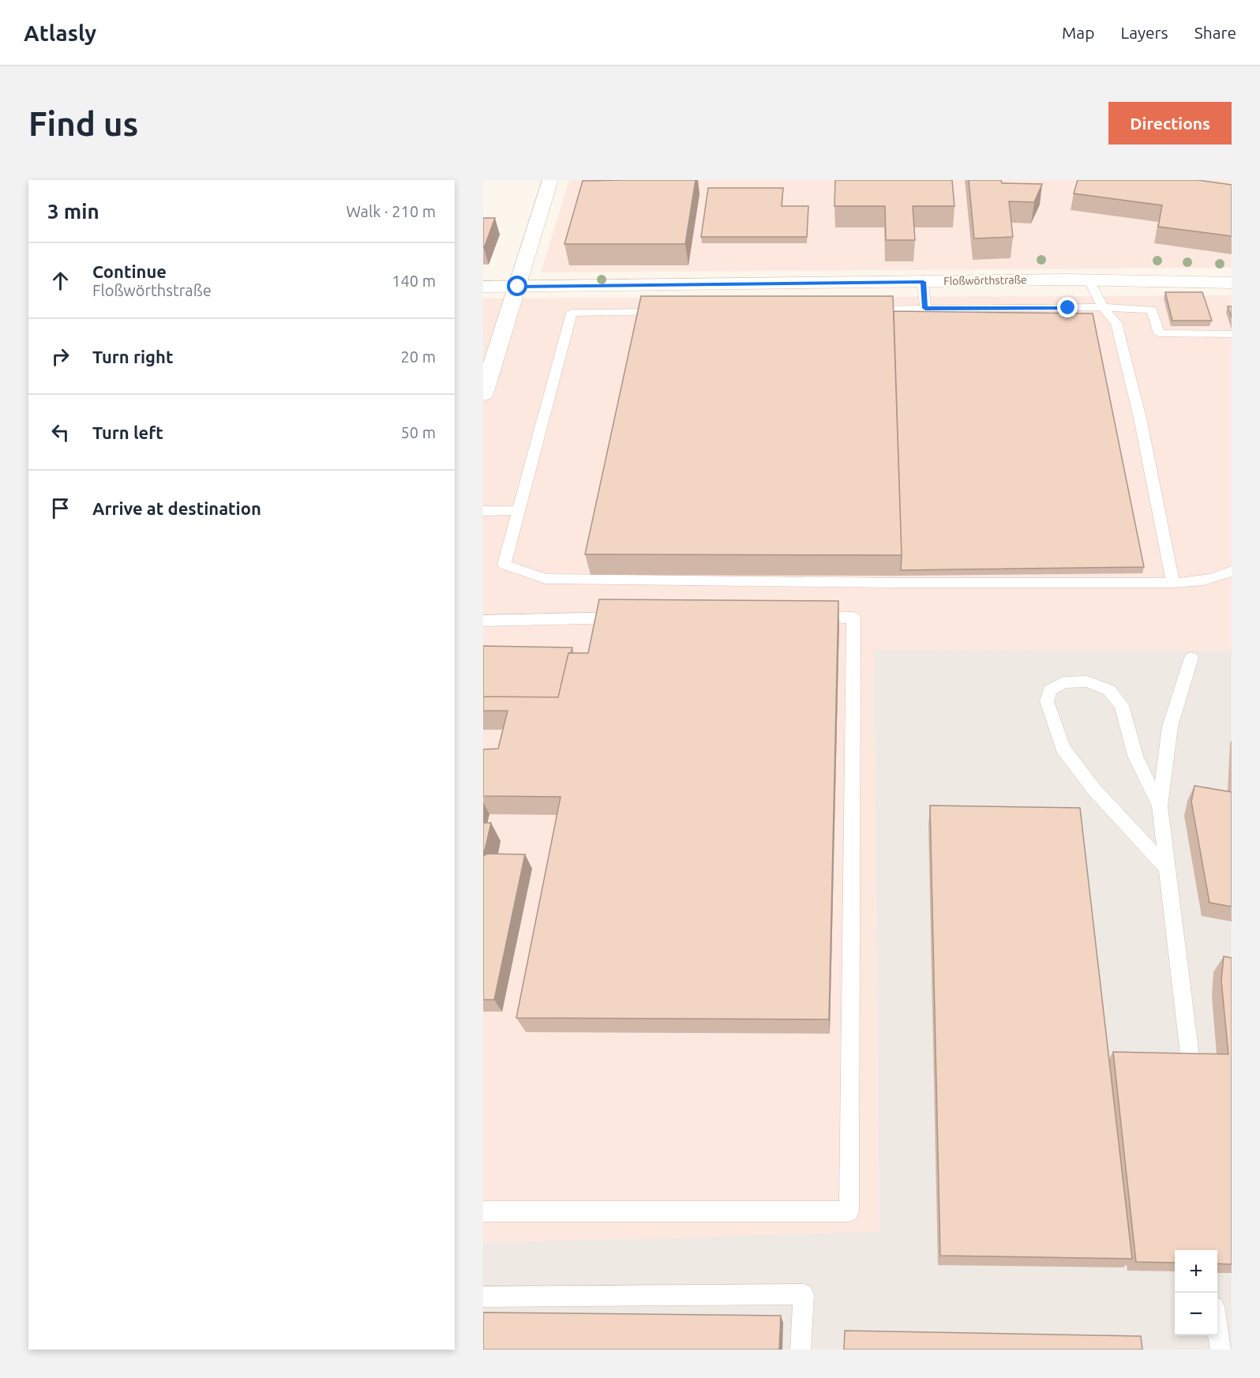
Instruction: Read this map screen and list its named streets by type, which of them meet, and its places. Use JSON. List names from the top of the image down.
{
  "streets": {
    "main road": ["Floßwörthstraße"]
  },
  "page": {
    "header": "Atlasly",
    "nav": ["Map", "Layers", "Share"],
    "buttons": "Directions",
    "title": "Find us",
    "heading": ["3 min", "Walk · 210 m"],
    "list": [
      ["Continue", "Floßwörthstraße", "140 m"],
      ["Turn right", "20 m"],
      ["Turn left", "50 m"],
      "Arrive at destination"
    ],
    "map_buttons": ["+", "−"]
  }
}
